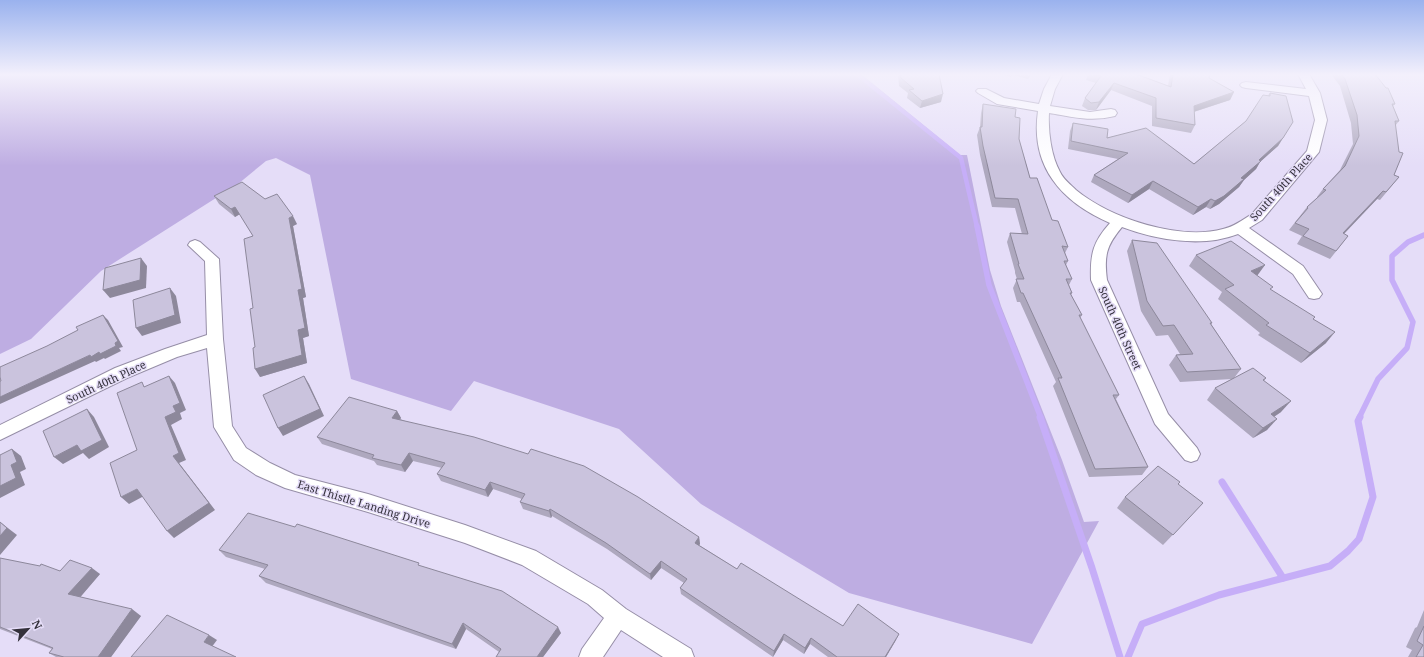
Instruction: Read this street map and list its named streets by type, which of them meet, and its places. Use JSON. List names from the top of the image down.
{
  "streets": {
    "street": ["South 40th Place", "South 40th Street", "East Thistle Landing Drive"]
  },
  "crossings": [
    ["South 40th Place", "South 40th Street"],
    ["South 40th Place", "East Thistle Landing Drive"]
  ],
  "north": "top right"
}
